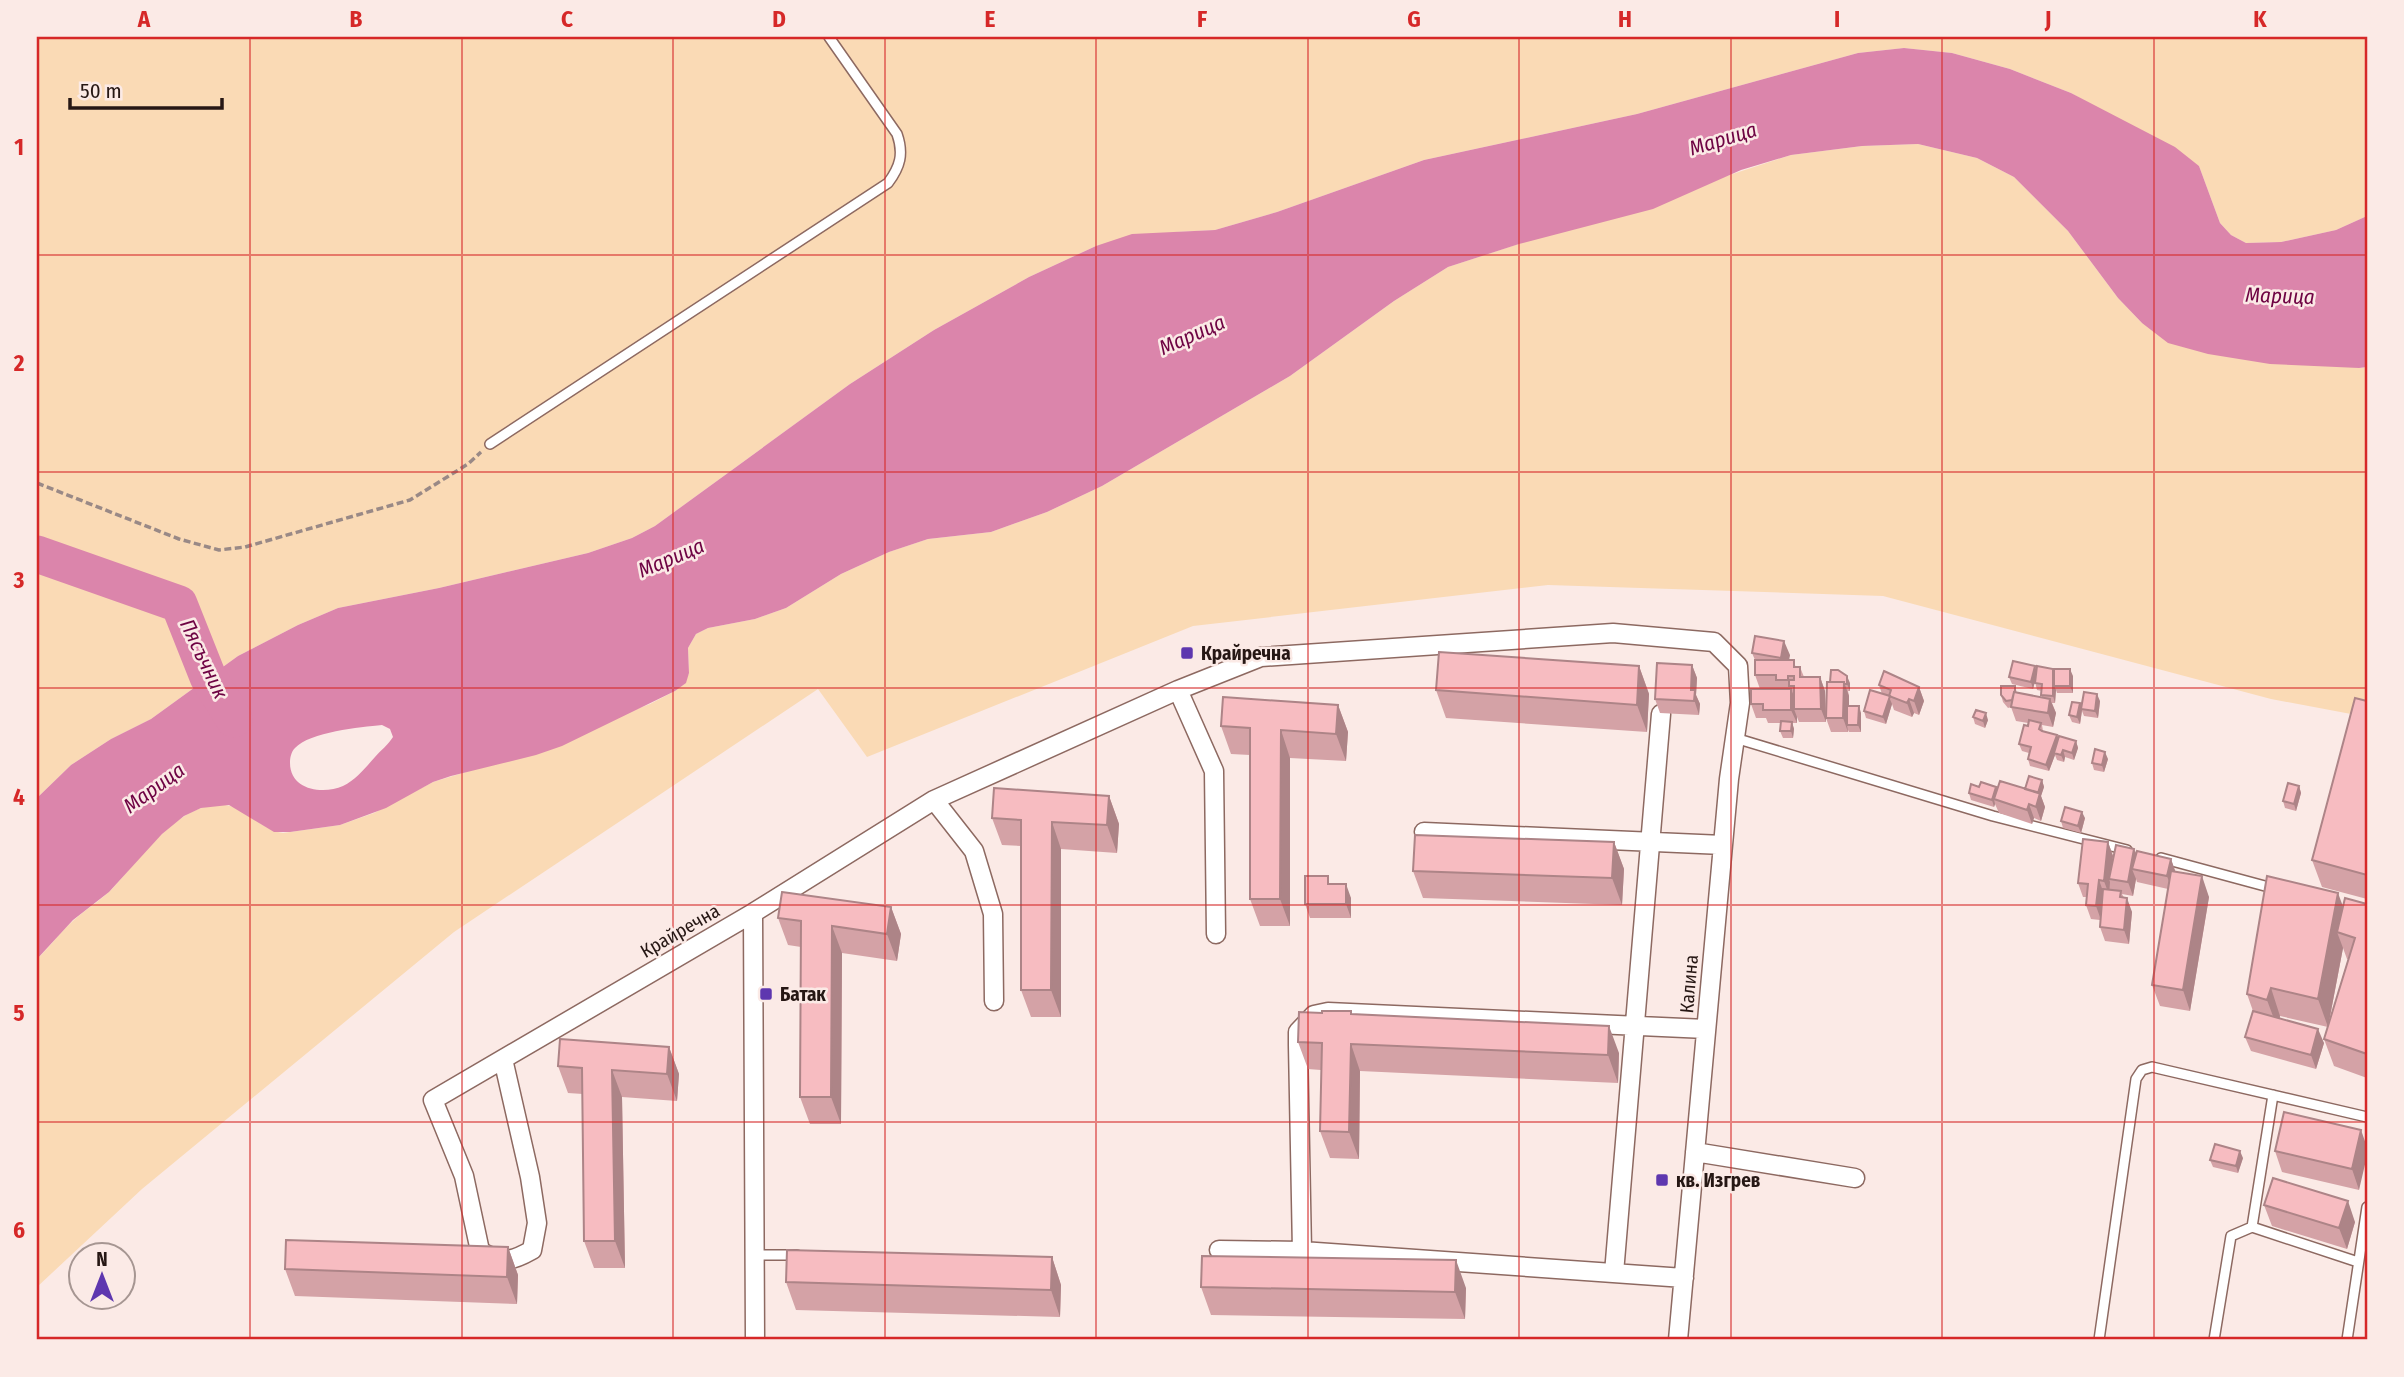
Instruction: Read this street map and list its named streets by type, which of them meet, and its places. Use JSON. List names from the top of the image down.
{
  "streets": {
    "street": ["Крайречна", "Калина"]
  },
  "crossings": [
    ["Крайречна", "Калина"]
  ],
  "water": ["Марица", "Пясъчник"],
  "places": {
    "transit": ["Крайречна", "Батак", "кв. Изгрев"]
  },
  "scale_bar": "50 m",
  "north": "top",
  "grid": {
    "columns": [
      "A",
      "B",
      "C",
      "D",
      "E",
      "F",
      "G",
      "H",
      "I",
      "J",
      "K"
    ],
    "rows": [
      "1",
      "2",
      "3",
      "4",
      "5",
      "6"
    ]
  }
}
